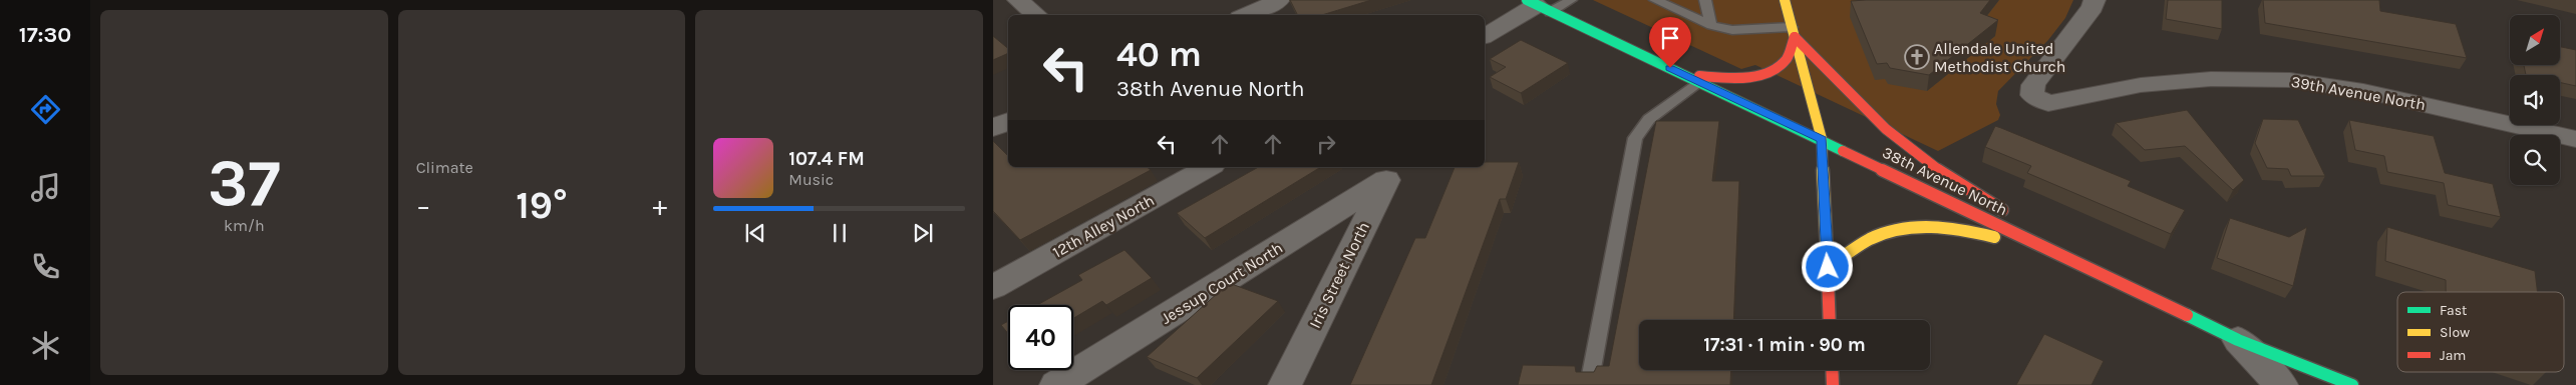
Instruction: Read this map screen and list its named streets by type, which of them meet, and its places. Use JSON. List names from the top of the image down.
{
  "streets": {
    "main road": ["38th Avenue North"],
    "street": [
      "39th Avenue North",
      "12th Alley North",
      "Iris Street North",
      "Jessup Court North"
    ]
  },
  "crossings": [
    ["Iris Street North", "Jessup Court North"]
  ],
  "places": {
    "church": ["Allendale United Methodist Church"]
  },
  "legend": ["Fast", "Slow", "Jam"],
  "north": "top right",
  "page": {
    "tabs": "17:30",
    "tile": [
      ["37", "km/h"],
      "Climate"
    ],
    "turn": ["40 m", "38th Avenue North"],
    "song": ["107.4 FM", "Music"],
    "heat": ["−", "19°", "+"],
    "limit": "40",
    "trip": "17:31 · 1 min · 90 m"
  }
}
